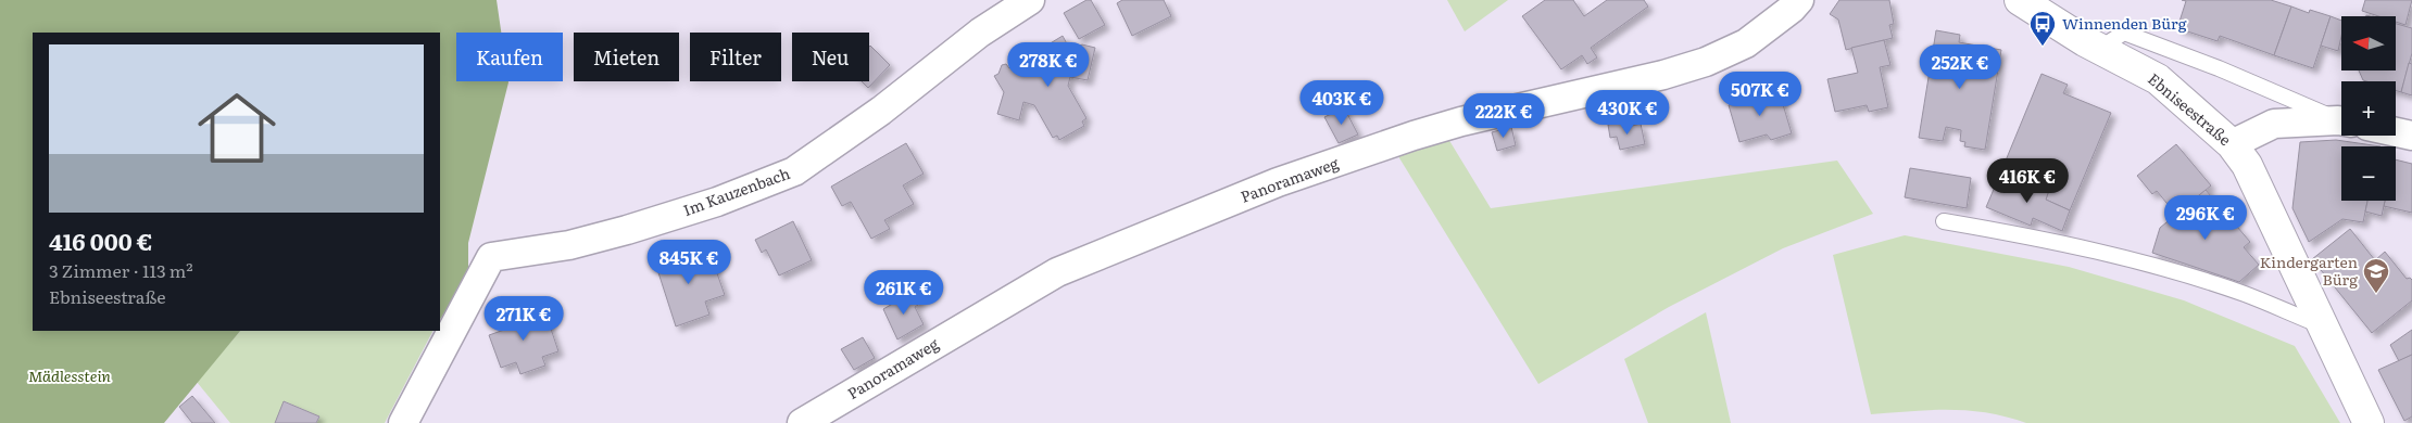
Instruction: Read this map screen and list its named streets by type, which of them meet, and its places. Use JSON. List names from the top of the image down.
{
  "streets": {
    "street": ["Ebniseestraße", "Panoramaweg", "Im Kauzenbach"]
  },
  "parks": ["Mädlesstein"],
  "places": {
    "bus stop": ["Winnenden Bürg"],
    "school or university": ["Kindergarten Bürg"]
  },
  "north": "left",
  "page": {
    "map_buttons": ["+", "−"],
    "chip": [
      "Kaufen",
      "Mieten",
      "Filter",
      "Neu"
    ],
    "list": [
      {
        "name": "416 000 €",
        "note": "3 Zimmer · 113 m² · Ebniseestraße"
      }
    ],
    "price": [
      "278K €",
      "252K €",
      "507K €",
      "403K €",
      "430K €",
      "222K €",
      "416K €",
      "296K €",
      "845K €",
      "261K €",
      "271K €"
    ]
  }
}
